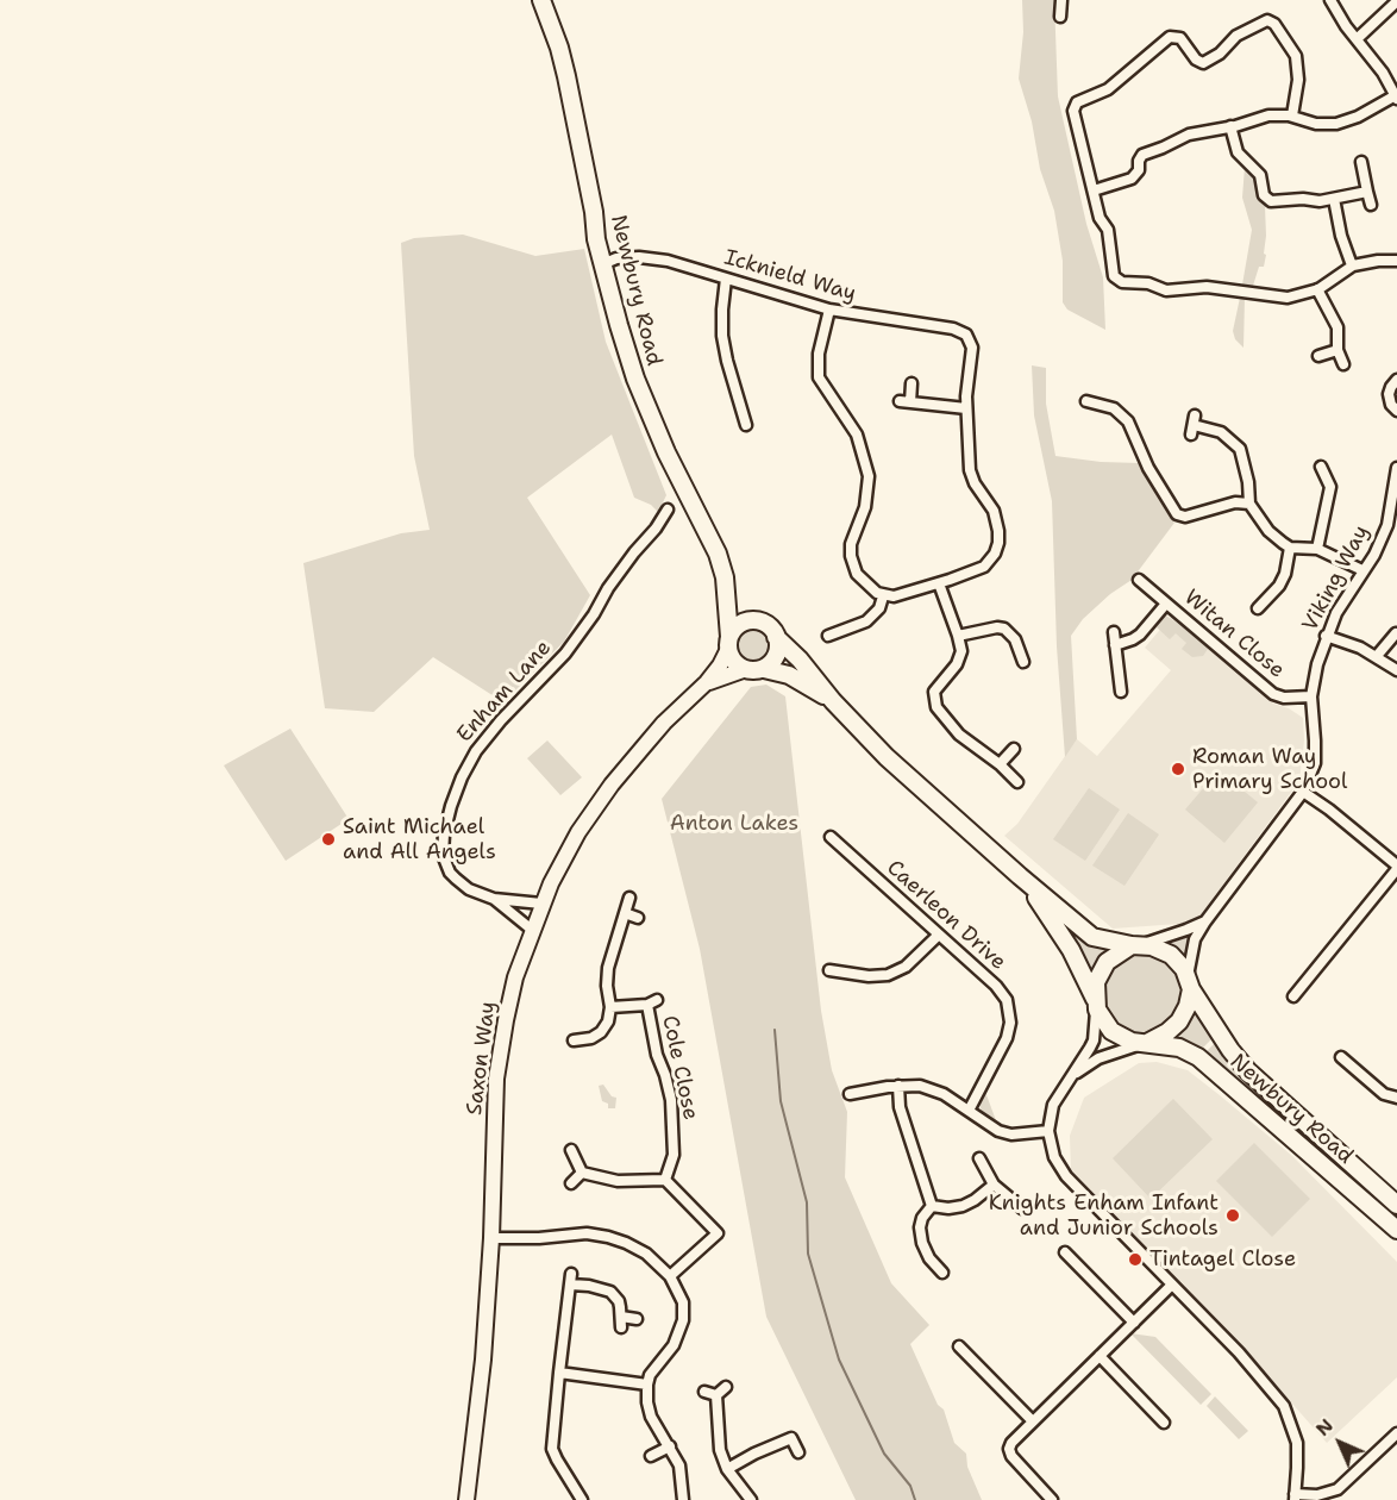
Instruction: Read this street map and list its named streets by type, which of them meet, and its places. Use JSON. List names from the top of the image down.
{
  "streets": {
    "main road": ["Newbury Road"],
    "street": [
      "Icknield Way",
      "Viking Way",
      "Witan Close",
      "Enham Lane",
      "Caerleon Drive",
      "Saxon Way",
      "Cole Close"
    ]
  },
  "crossings": [
    ["Icknield Way", "Newbury Road"],
    ["Newbury Road", "Saxon Way"],
    ["Viking Way", "Witan Close"],
    ["Enham Lane", "Saxon Way"]
  ],
  "parks": ["Anton Lakes"],
  "places": [
    "Roman Way Primary School",
    "Saint Michael and All Angels",
    "Knights Enham Infant and Junior Schools",
    "Tintagel Close"
  ],
  "north": "top left"
}
